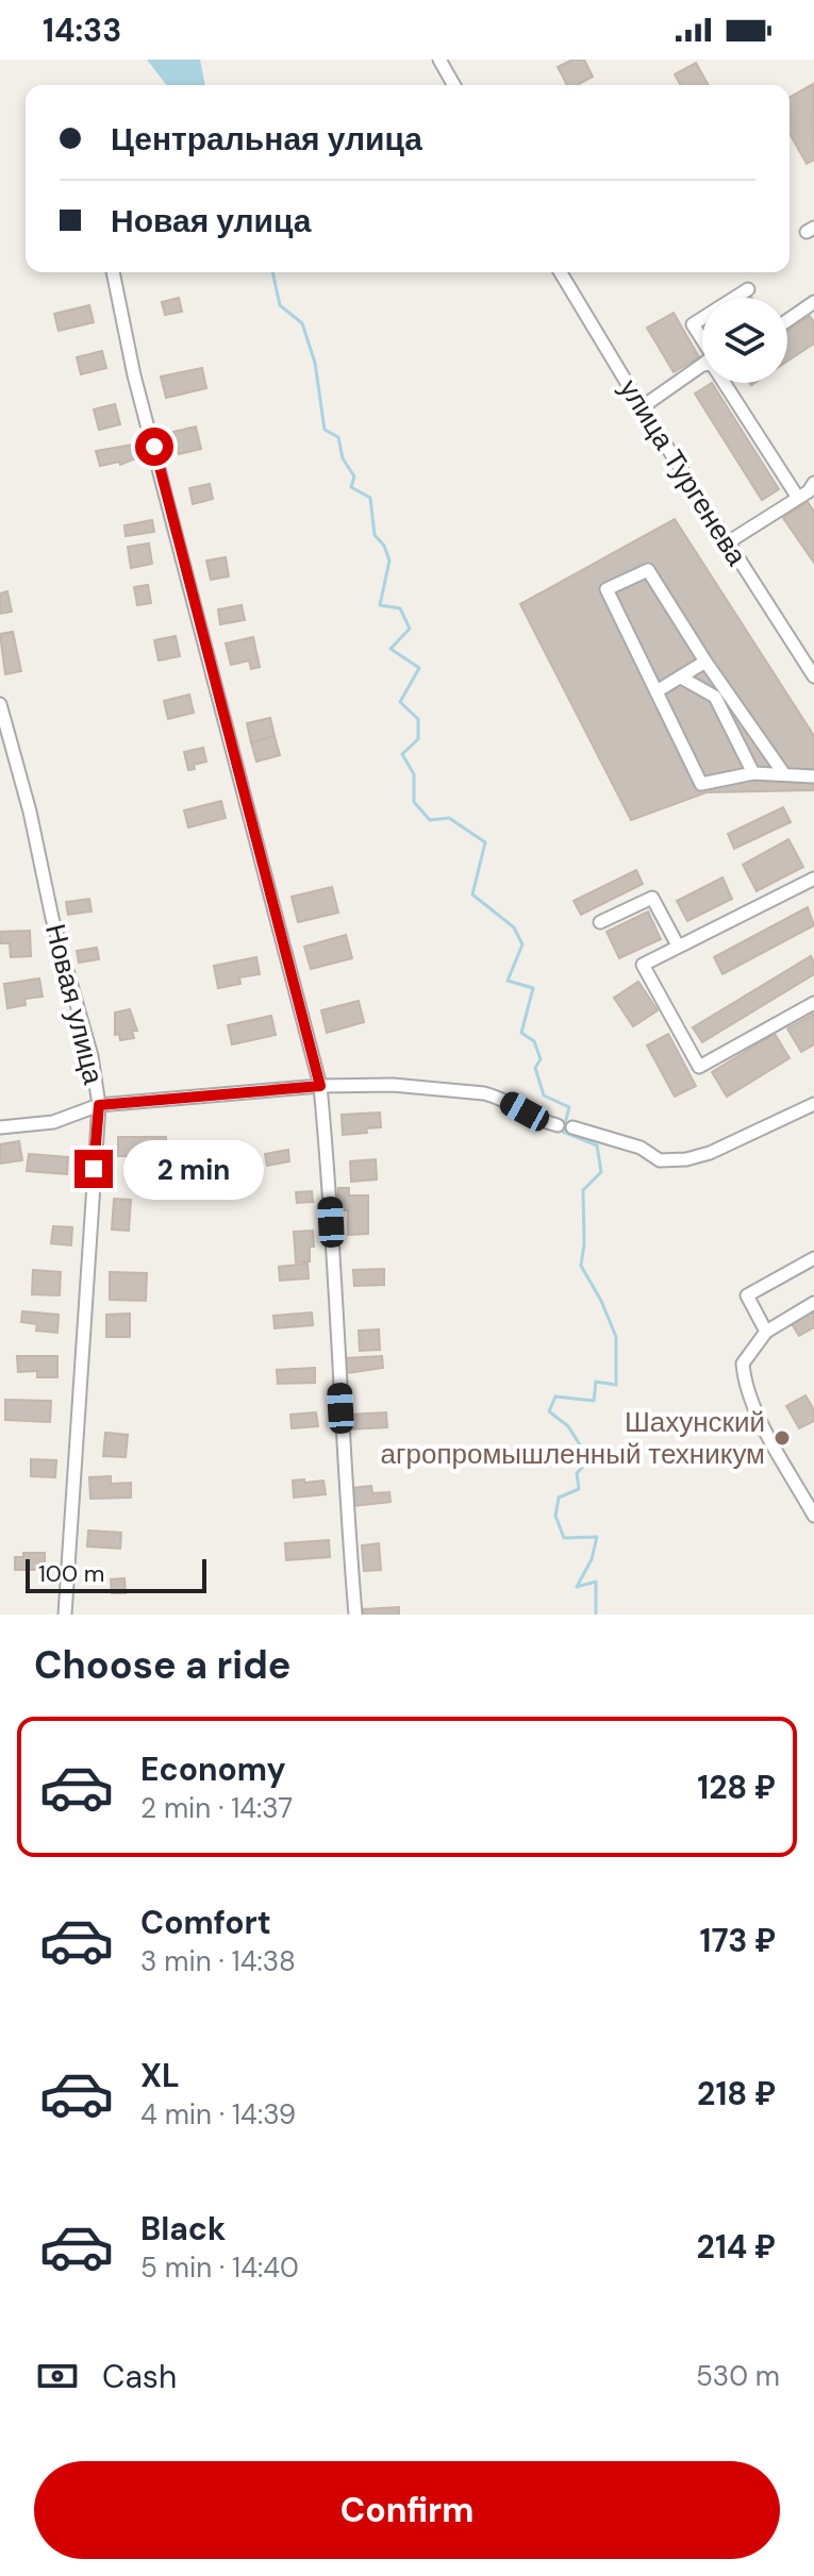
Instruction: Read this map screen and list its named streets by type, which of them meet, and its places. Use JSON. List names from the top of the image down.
{
  "streets": {
    "street": ["улица Тургенева", "Новая улица"]
  },
  "places": ["Шахунский агропромышленный техникум"],
  "scale_bar": "100 m",
  "page": {
    "status": "14:33",
    "banner": ["Центральная улица", "Новая улица"],
    "bubble": "2 min",
    "scale": "100 m",
    "heading": "Choose a ride",
    "list": [
      {
        "name": "Economy",
        "note": "2 min · 14:37",
        "value": "128 ₽"
      },
      {
        "name": "Comfort",
        "note": "3 min · 14:38",
        "value": "173 ₽"
      },
      {
        "name": "XL",
        "note": "4 min · 14:39",
        "value": "218 ₽"
      },
      {
        "name": "Black",
        "note": "5 min · 14:40",
        "value": "214 ₽"
      }
    ],
    "pay": ["Cash", "530 m"],
    "buttons": "Confirm"
  }
}
